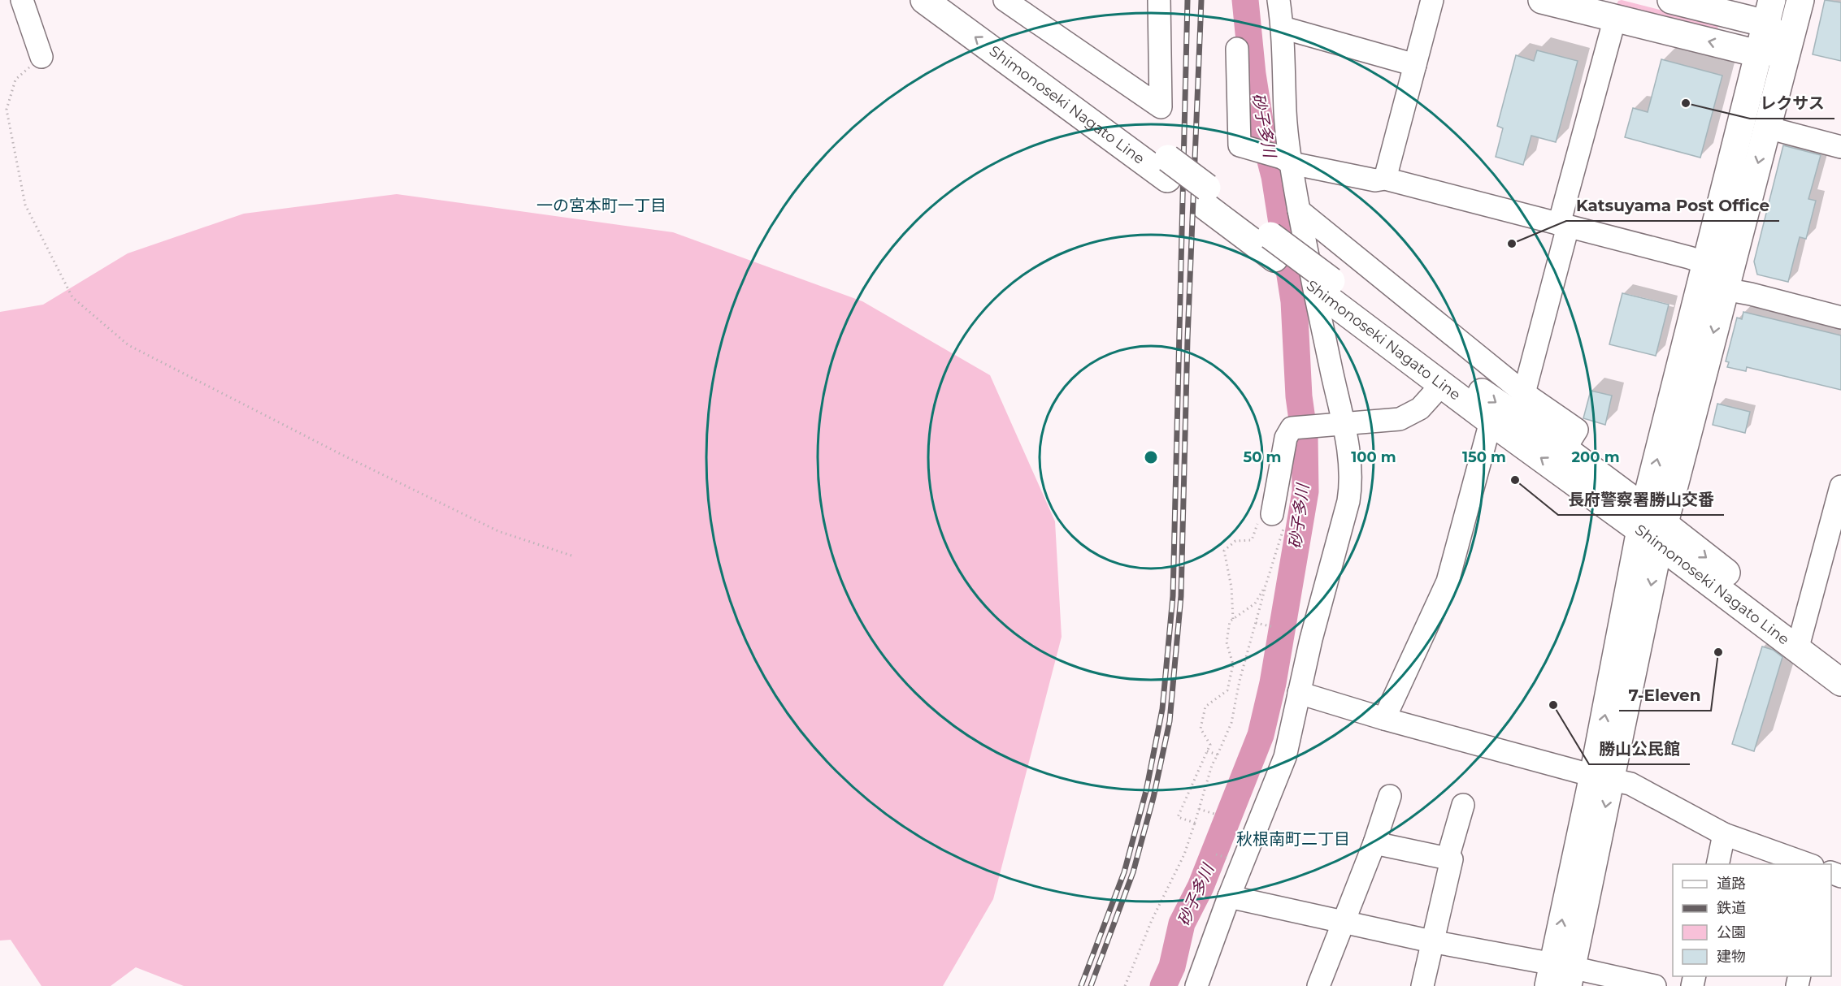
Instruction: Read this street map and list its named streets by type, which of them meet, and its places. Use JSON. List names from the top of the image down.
{
  "streets": {
    "main road": ["Shimonoseki Nagato Line"]
  },
  "districts": ["一の宮本町一丁目", "秋根南町二丁目"],
  "water": ["砂子多川"],
  "places": [
    "レクサス",
    "Katsuyama Post Office",
    "長府警察署勝山交番",
    "7-Eleven",
    "勝山公民館"
  ],
  "legend": [
    "道路",
    "鉄道",
    "公園",
    "建物"
  ],
  "rings": [
    "50 m",
    "100 m",
    "150 m",
    "200 m"
  ]
}
